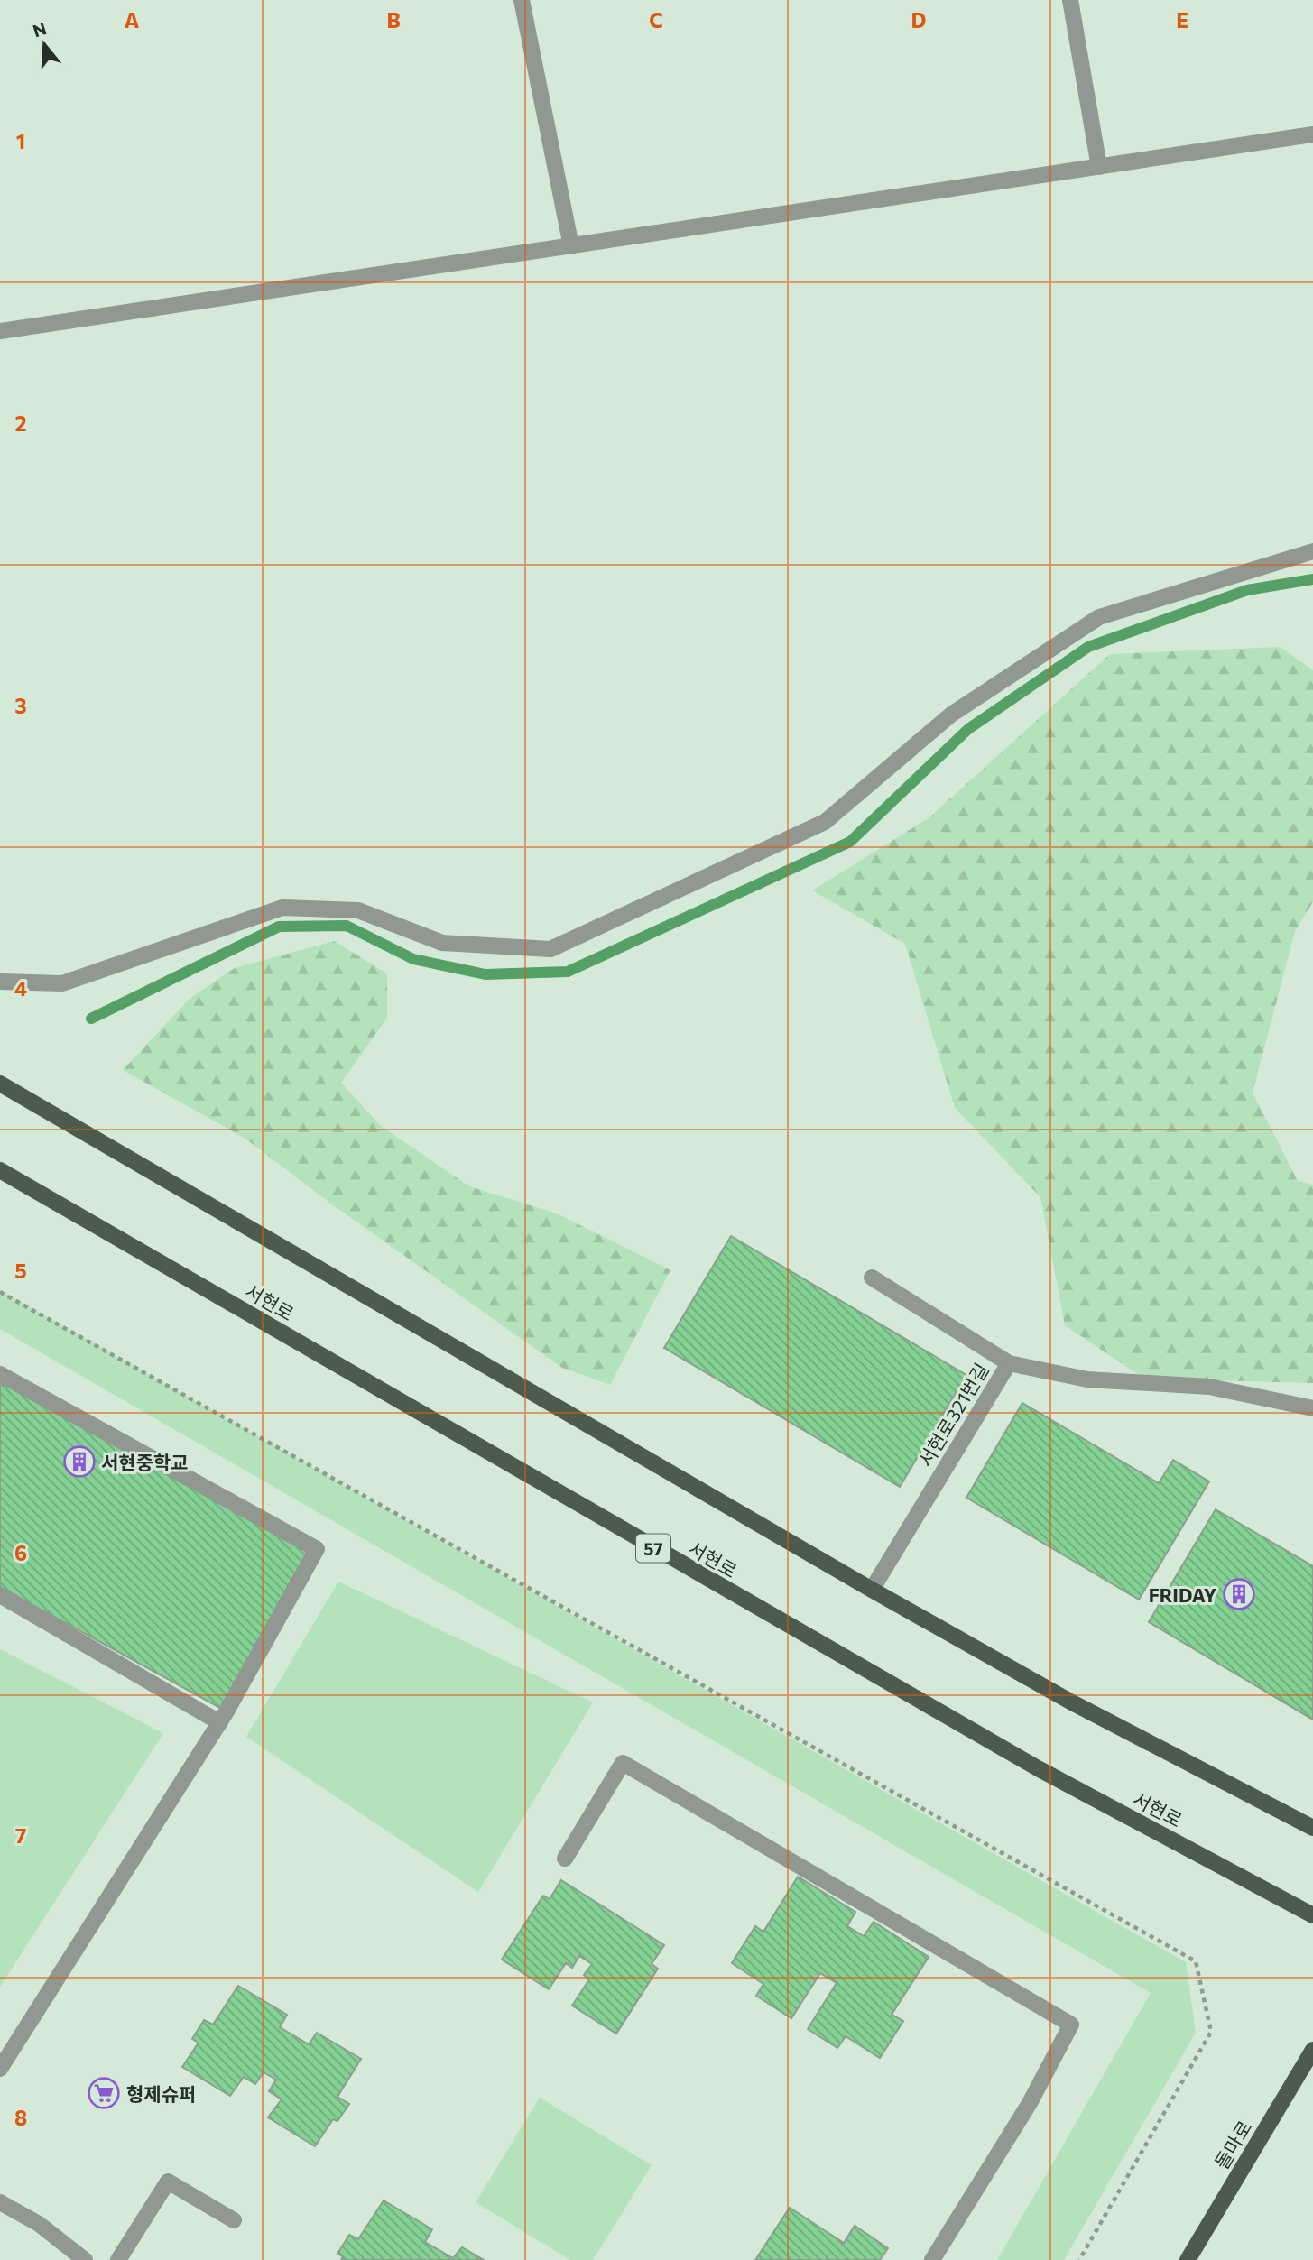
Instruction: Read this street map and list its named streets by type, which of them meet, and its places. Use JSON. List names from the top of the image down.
{
  "streets": {
    "main road": ["서현로", "57", "돌마로"],
    "street": ["서현로321번길"]
  },
  "places": {
    "building": ["서현중학교", "FRIDAY"],
    "supermarket": ["형제슈퍼"]
  },
  "north": "top",
  "grid": {
    "columns": [
      "A",
      "B",
      "C",
      "D",
      "E"
    ],
    "rows": [
      "1",
      "2",
      "3",
      "4",
      "5",
      "6",
      "7",
      "8"
    ]
  }
}
